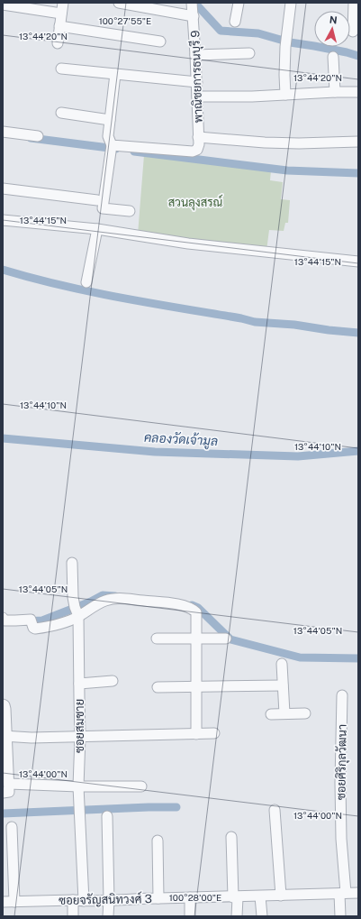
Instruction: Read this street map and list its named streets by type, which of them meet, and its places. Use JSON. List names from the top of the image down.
{
  "streets": {
    "street": [
      "พาณิชยการธนบุรี 9",
      "ซอยสมชาย",
      "ซอยศิริกุลวัฒนา",
      "ซอยจรัญสนิทวงศ์ 3"
    ]
  },
  "crossings": [
    ["ซอยสมชาย", "ซอยจรัญสนิทวงศ์ 3"],
    ["ซอยศิริกุลวัฒนา", "ซอยจรัญสนิทวงศ์ 3"]
  ],
  "water": ["คลองวัดเจ้ามูล"],
  "parks": ["สวนลุงสรณ์"],
  "north": "top",
  "coordinates": [
    "100°27'55\"E",
    "13°44'20\"N",
    "13°44'15\"N",
    "13°44'10\"N",
    "13°44'05\"N",
    "13°44'00\"N",
    "100°28'00\"E"
  ]
}
